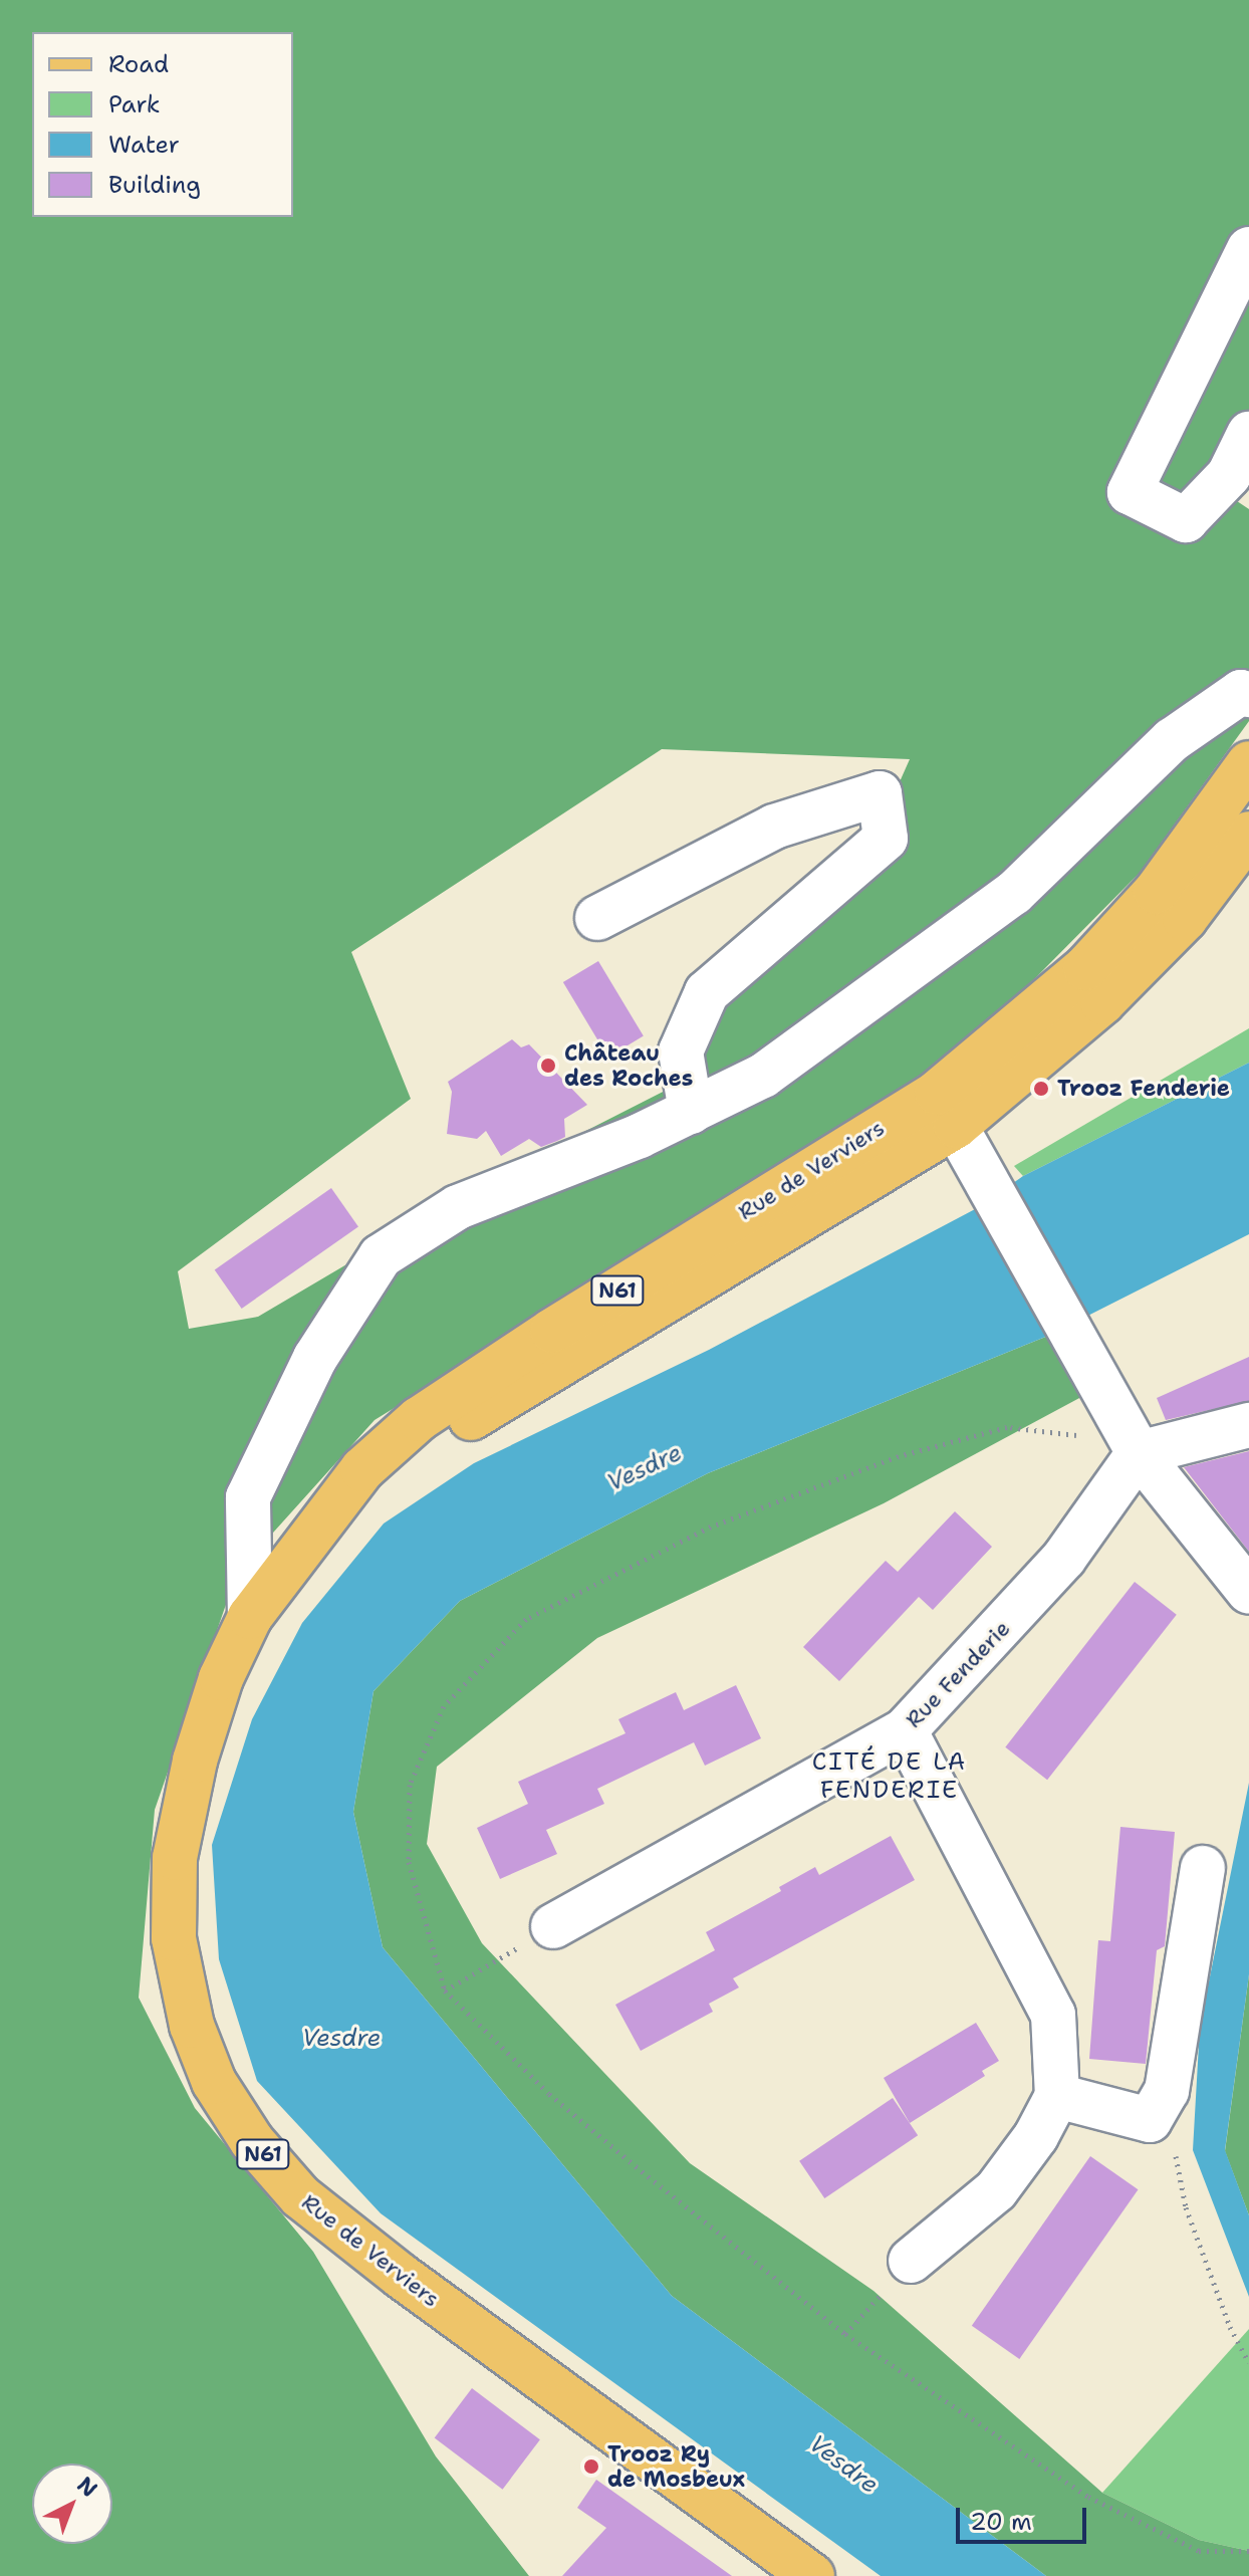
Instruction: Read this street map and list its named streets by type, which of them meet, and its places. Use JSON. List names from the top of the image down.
{
  "streets": {
    "main road": ["Rue de Verviers", "N61"],
    "street": ["Rue Fenderie"]
  },
  "districts": ["CITÉ DE LA FENDERIE"],
  "water": ["Vesdre"],
  "places": ["Château des Roches", "Trooz Fenderie", "Trooz Ry de Mosbeux"],
  "legend": [
    "Road",
    "Park",
    "Water",
    "Building"
  ],
  "scale_bar": "20 m",
  "north": "top right"
}
